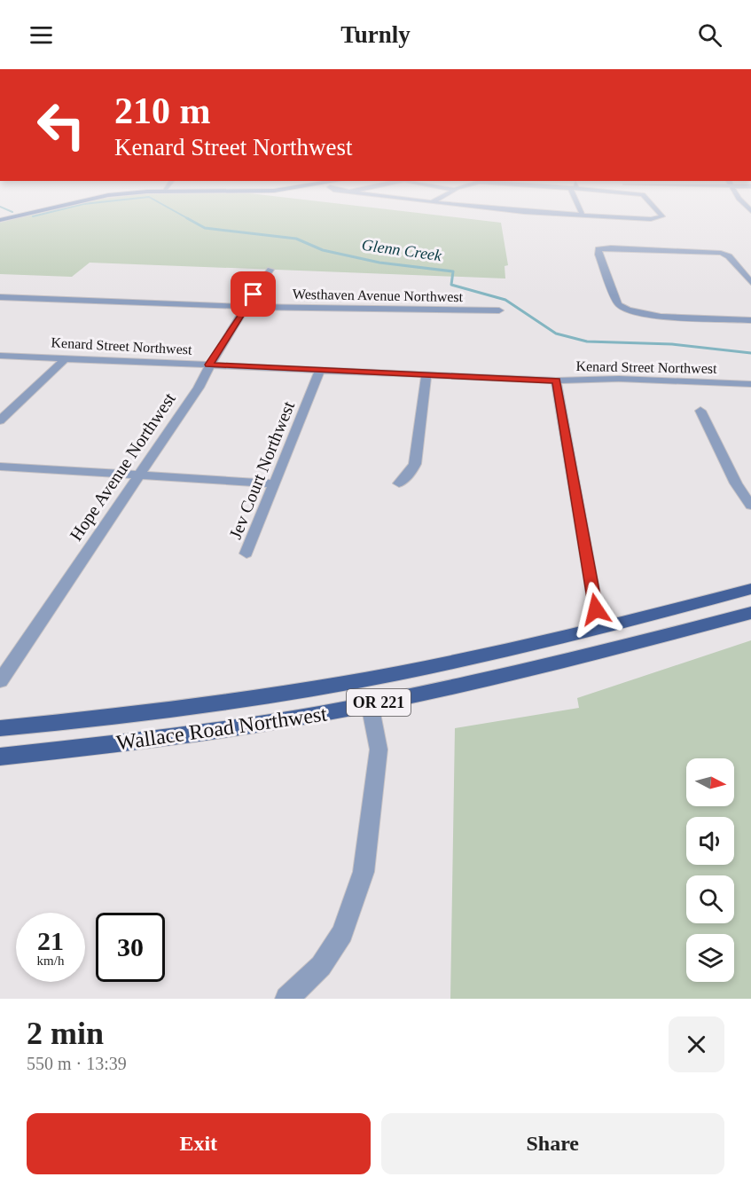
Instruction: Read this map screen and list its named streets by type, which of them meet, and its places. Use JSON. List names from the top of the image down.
{
  "streets": {
    "main road": ["OR 221", "Wallace Road Northwest"],
    "street": [
      "Westhaven Avenue Northwest",
      "Kenard Street Northwest",
      "Hope Avenue Northwest",
      "Jev Court Northwest"
    ]
  },
  "crossings": [
    ["Westhaven Avenue Northwest", "Hope Avenue Northwest"],
    ["Kenard Street Northwest", "Hope Avenue Northwest"],
    ["Kenard Street Northwest", "Jev Court Northwest"]
  ],
  "water": ["Glenn Creek"],
  "north": "right",
  "page": {
    "header": "Turnly",
    "turn": ["210 m", "Kenard Street Northwest"],
    "speed": "21 km/h",
    "limit": "30",
    "heading": ["2 min", "550 m · 13:39"],
    "buttons": ["Exit", "Share"]
  }
}
